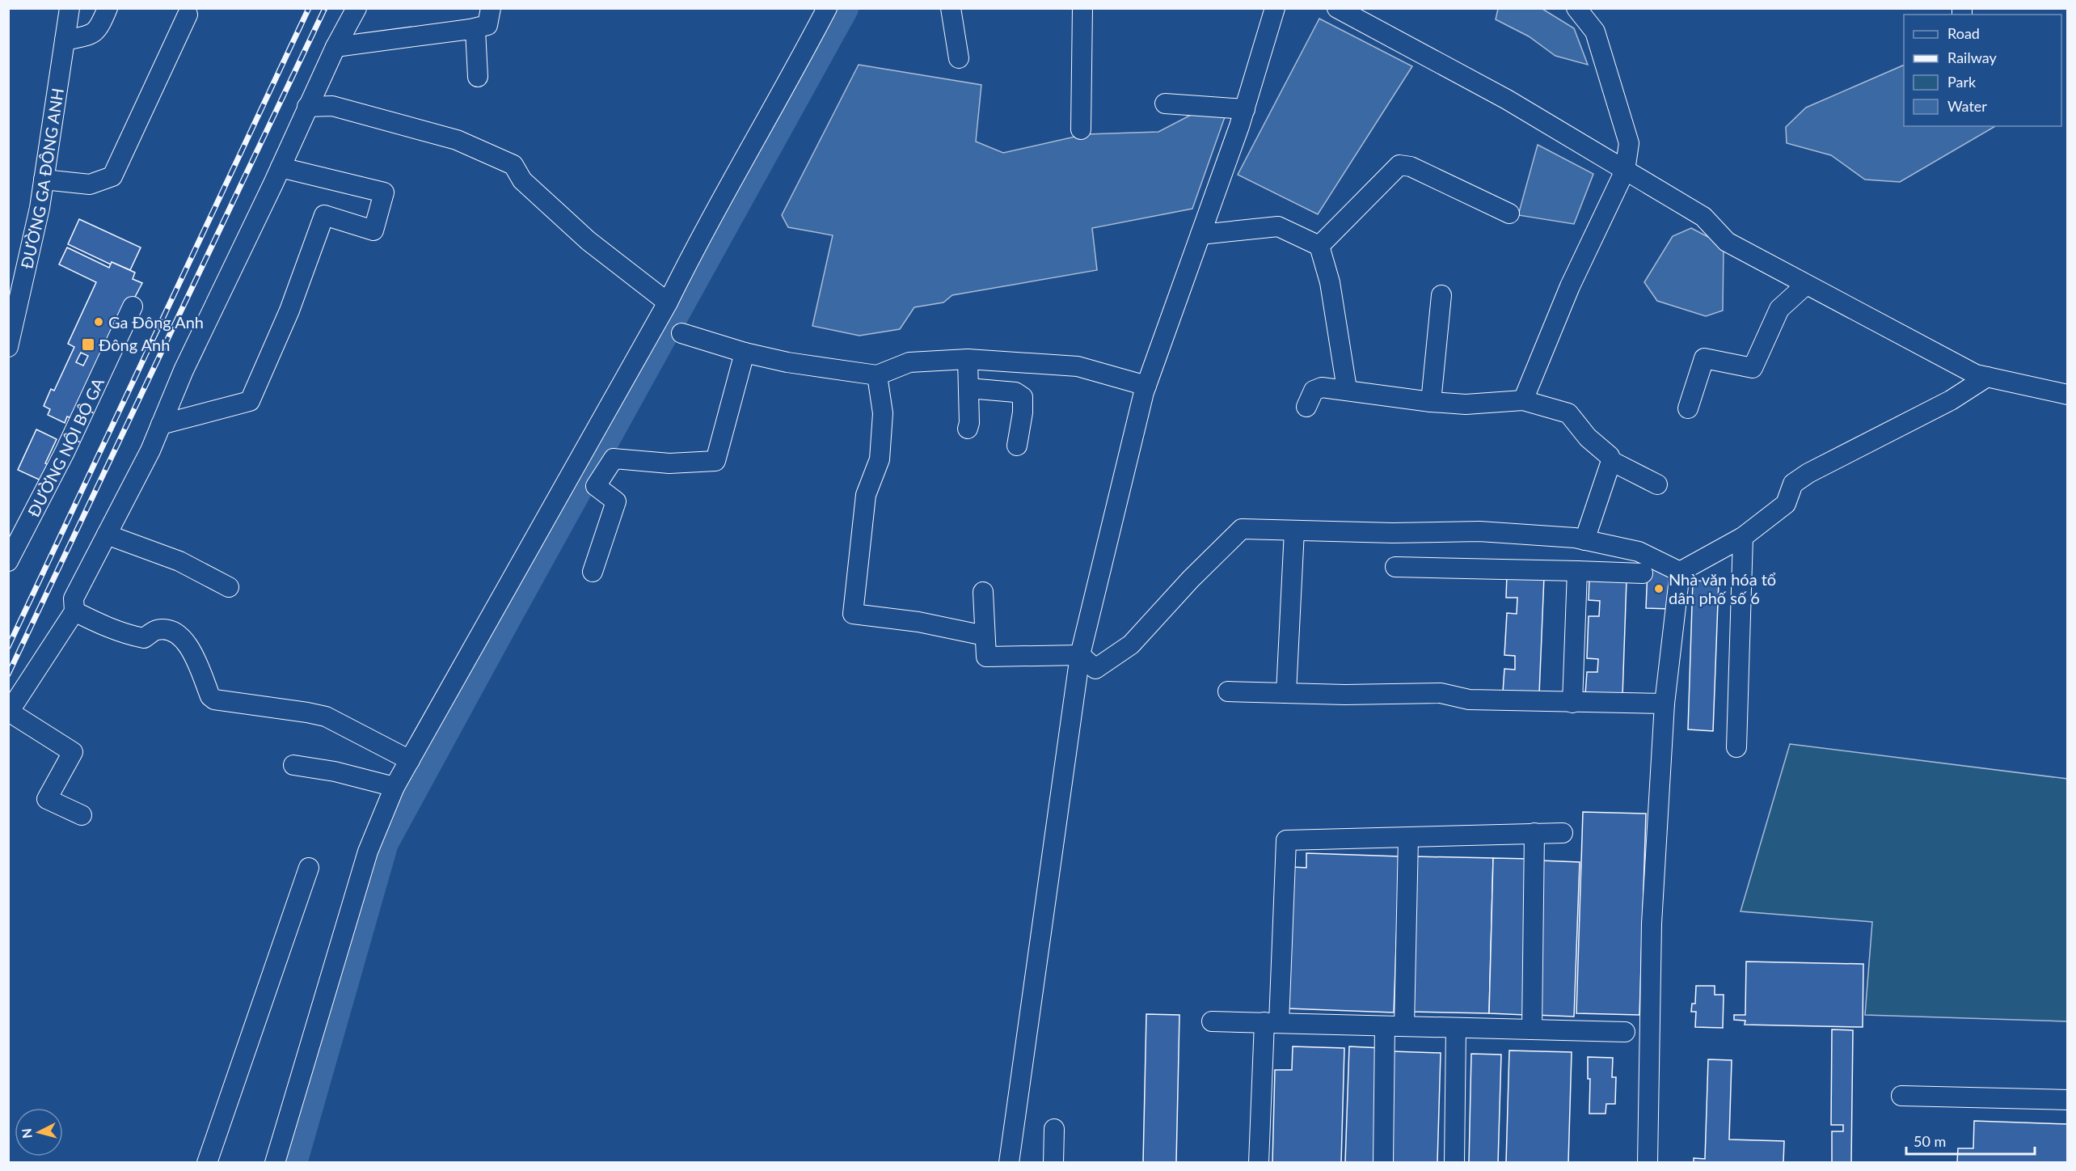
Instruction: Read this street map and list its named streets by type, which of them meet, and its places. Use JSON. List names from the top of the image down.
{
  "streets": {
    "street": ["ĐƯỜNG GA ĐÔNG ANH", "ĐƯỜNG NỘI BỘ GA"]
  },
  "places": {
    "other": ["Ga Đông Anh", "Nhà văn hóa tổ dân phố số 6"],
    "transit": ["Đông Anh"]
  },
  "legend": [
    "Road",
    "Railway",
    "Park",
    "Water"
  ],
  "scale_bar": "50 m",
  "north": "left"
}
